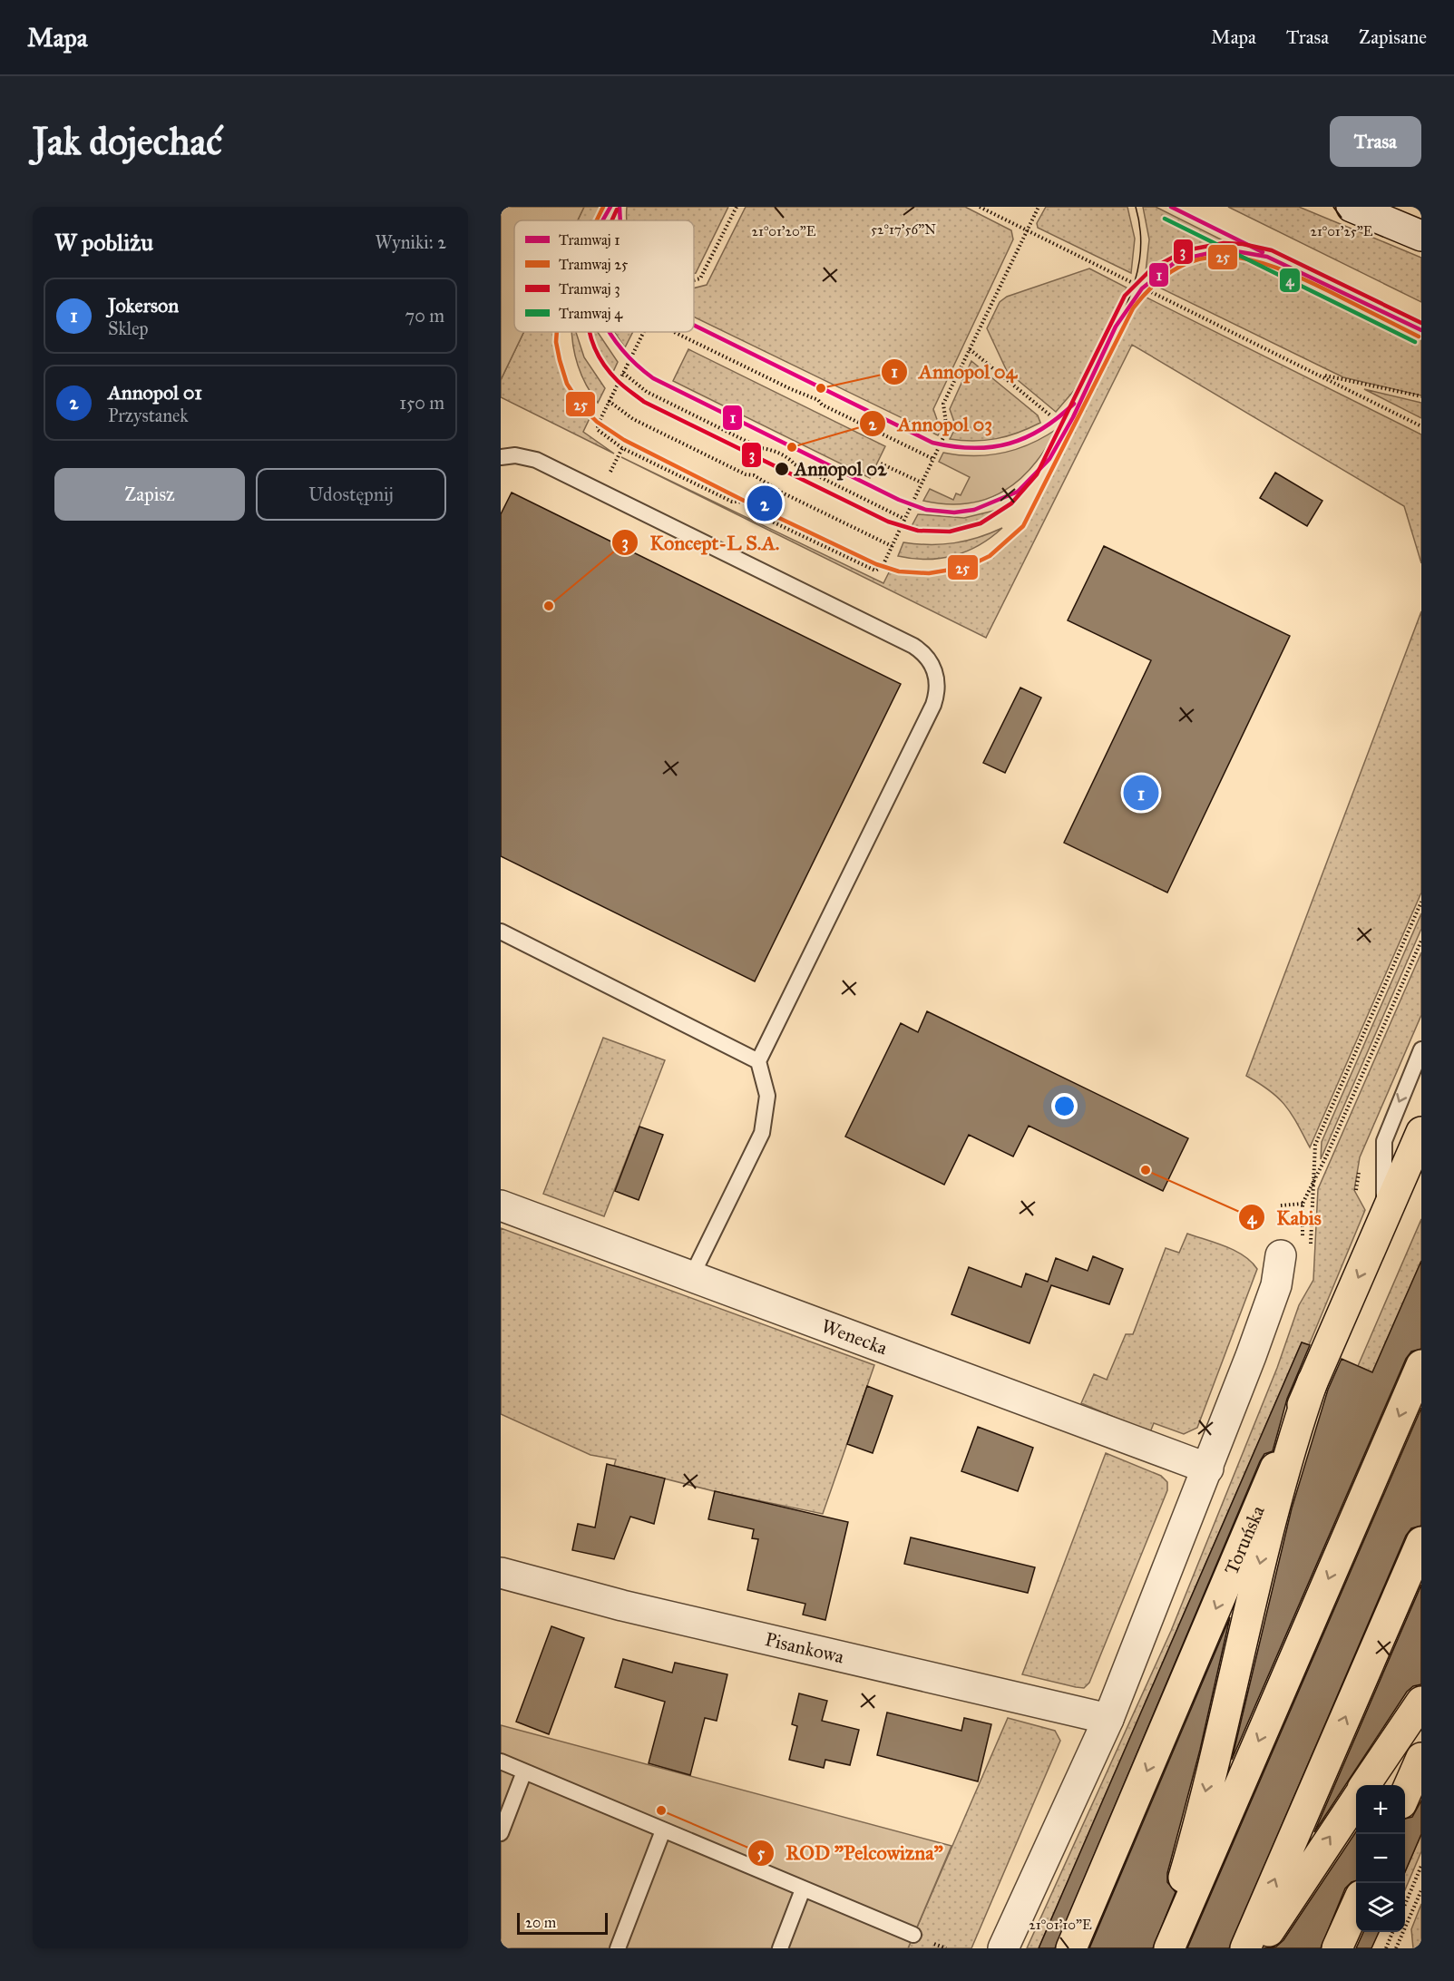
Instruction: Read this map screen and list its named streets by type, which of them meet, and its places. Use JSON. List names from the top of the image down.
{
  "streets": {
    "main road": ["Toruńska"],
    "street": ["Wenecka", "Pisankowa"]
  },
  "places": [
    "Annopol 04",
    "Annopol 03",
    "Annopol 02",
    "Koncept-L S.A.",
    "Kabis",
    "ROD \"Pelcowizna\""
  ],
  "lines": [
    "tram line 1",
    "tram line 25",
    "tram line 3",
    "tram line 4"
  ],
  "legend": [
    "Tramwaj 1",
    "Tramwaj 25",
    "Tramwaj 3",
    "Tramwaj 4"
  ],
  "scale_bar": "20 m",
  "page": {
    "header": "Mapa",
    "nav": ["Mapa", "Trasa", "Zapisane"],
    "buttons": [
      "Trasa",
      ["Zapisz", "Udostępnij"]
    ],
    "title": "Jak dojechać",
    "heading": ["W pobliżu", "Wyniki: 2"],
    "list": [
      {
        "mark": "1",
        "name": "Jokerson",
        "note": "Sklep",
        "value": "70 m"
      },
      {
        "mark": "2",
        "name": "Annopol 01",
        "note": "Przystanek",
        "value": "150 m"
      }
    ],
    "pins": ["2", "1"],
    "map_buttons": ["+", "−"],
    "scale": "20 m"
  },
  "coordinates": [
    "52°17'56\"N",
    "21°01'20\"E",
    "21°01'25\"E",
    "21°01'10\"E"
  ]
}
